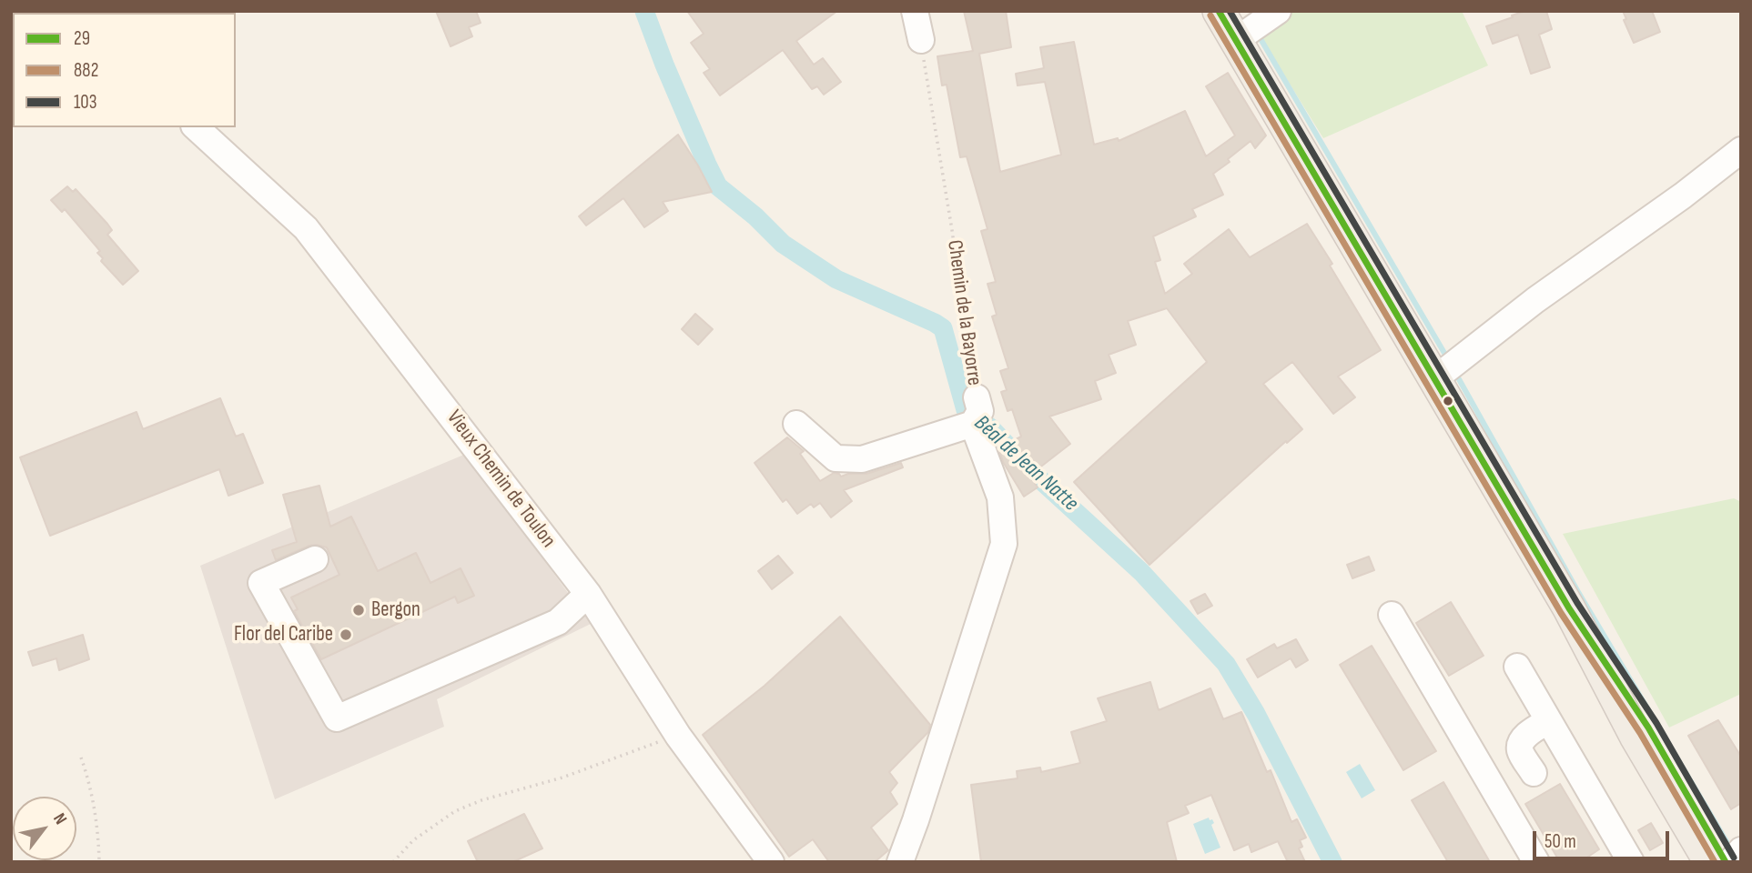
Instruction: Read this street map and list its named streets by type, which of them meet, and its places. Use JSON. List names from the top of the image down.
{
  "streets": {
    "street": ["Vieux Chemin de Toulon"],
    "path": ["Chemin de la Bayorre"]
  },
  "water": ["Béal de Jean Natte"],
  "places": ["Bergon", "Flor del Caribe"],
  "lines": ["transit line 29", "transit line 103", "transit line 882"],
  "legend": ["29", "882", "103"],
  "scale_bar": "50 m",
  "north": "top right"
}
